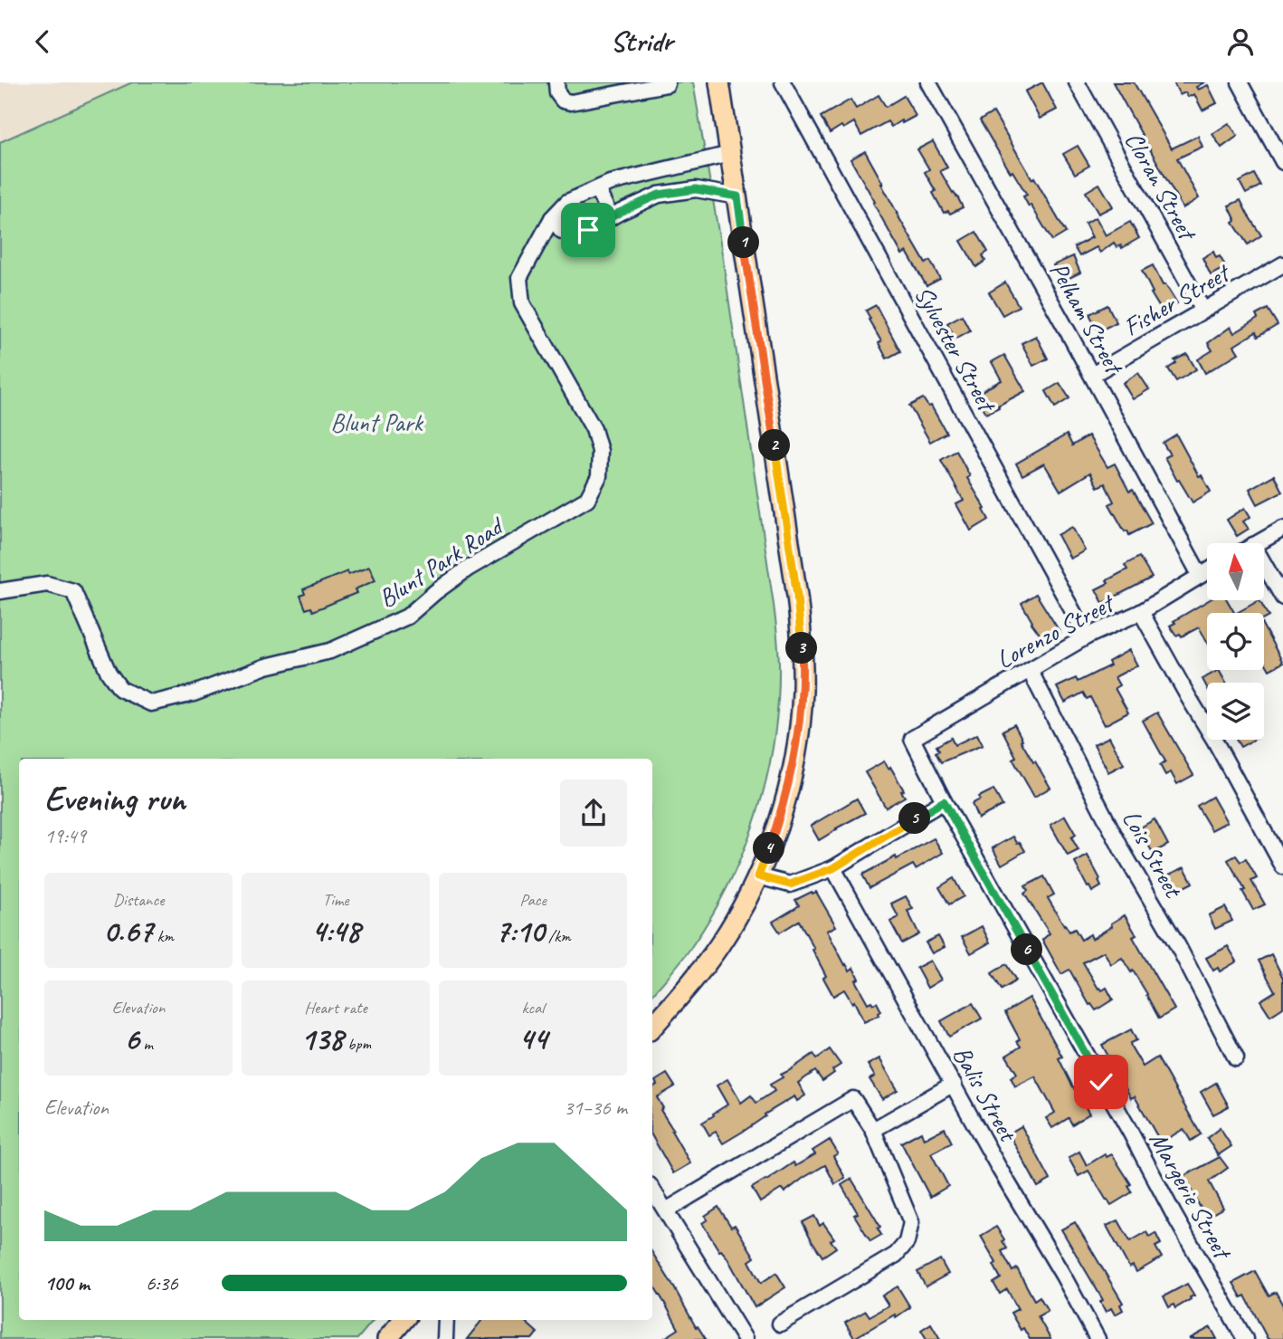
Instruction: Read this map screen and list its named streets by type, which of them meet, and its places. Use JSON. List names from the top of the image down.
{
  "streets": {
    "street": [
      "Cloran Street",
      "Fisher Street",
      "Pelham Street",
      "Sylvester Street",
      "Blunt Park Road",
      "Lorenzo Street",
      "Lois Street",
      "Balis Street",
      "Margerie Street"
    ]
  },
  "crossings": [
    ["Cloran Street", "Fisher Street"],
    ["Fisher Street", "Pelham Street"],
    ["Pelham Street", "Lorenzo Street"],
    ["Sylvester Street", "Lorenzo Street"],
    ["Lorenzo Street", "Lois Street"],
    ["Lorenzo Street", "Margerie Street"]
  ],
  "parks": ["Blunt Park"],
  "north": "top",
  "page": {
    "header": "Stridr",
    "pins": [
      "1",
      "2",
      "3",
      "5",
      "4",
      "6"
    ],
    "heading": ["Evening run", "19:49"],
    "stats": [
      ["Distance", "0.67 km"],
      ["Time", "4:48"],
      ["Pace", "7:10 /km"],
      ["Elevation", "6 m"],
      ["Heart rate", "138 bpm"],
      ["kcal", "44"]
    ],
    "chart": ["Elevation", "31–36 m"],
    "list": [
      {
        "name": "100 m",
        "note": "6:36"
      }
    ]
  }
}
